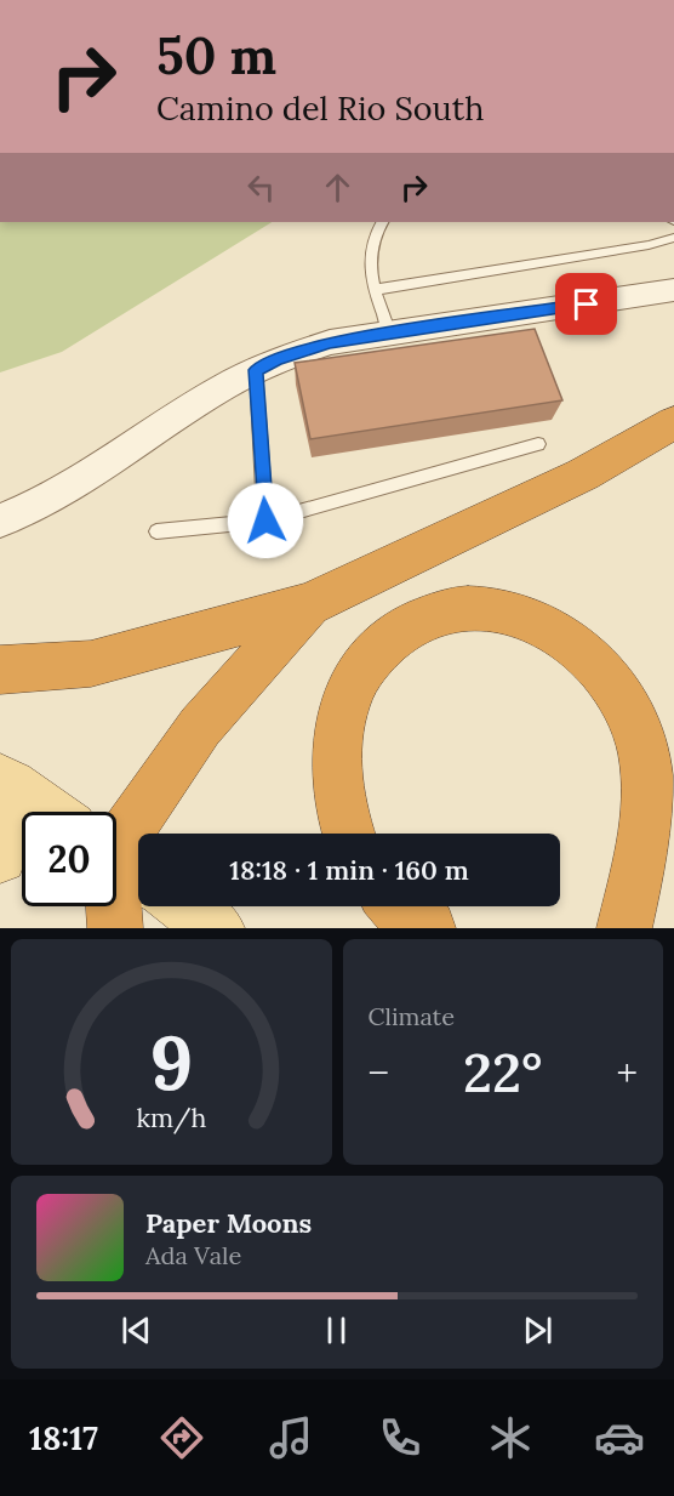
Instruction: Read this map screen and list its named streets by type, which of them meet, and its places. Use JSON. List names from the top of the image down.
{
  "page": {
    "turn": ["50 m", "Camino del Rio South"],
    "limit": "20",
    "trip": "18:18 · 1 min · 160 m",
    "tile": "Climate",
    "heat": ["−", "22°", "+"],
    "song": ["Paper Moons", "Ada Vale"],
    "tabs": "18:17",
    "gauge": ["9", "km/h"]
  }
}
